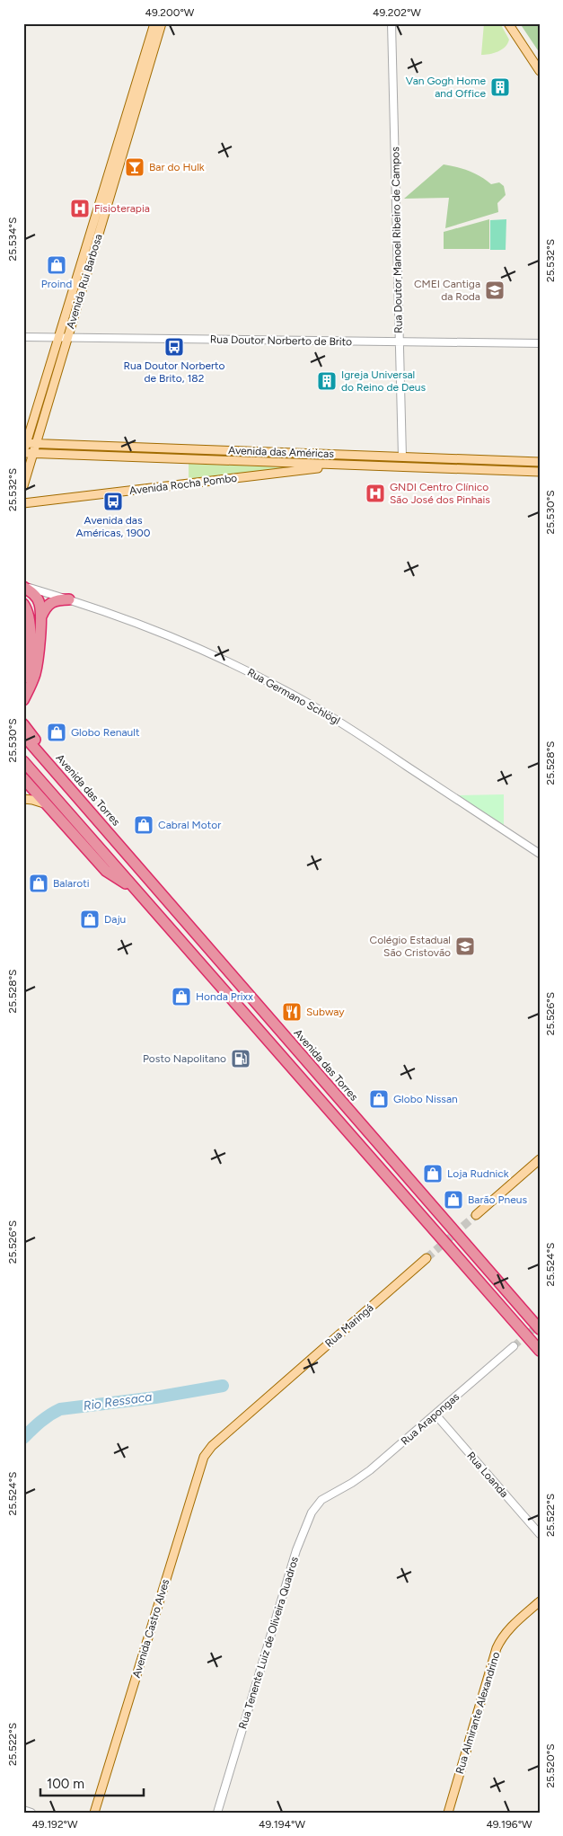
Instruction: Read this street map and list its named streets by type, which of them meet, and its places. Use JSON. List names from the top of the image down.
{
  "streets": {
    "highway": ["Avenida das Torres"],
    "main road": [
      "Avenida Rui Barbosa",
      "Avenida das Américas",
      "Avenida Rocha Pombo",
      "Rua Maringá",
      "Avenida Castro Alves",
      "Rua Almirante Alexandrino"
    ],
    "street": [
      "Rua Doutor Manoel Ribeiro de Campos",
      "Rua Doutor Norberto de Brito",
      "Rua Germano Schlögl",
      "Rua Arapongas",
      "Rua Loanda",
      "Rua Tenente Luiz de Oliveira Quadros"
    ]
  },
  "crossings": [
    ["Rua Doutor Manoel Ribeiro de Campos", "Rua Doutor Norberto de Brito"],
    ["Rua Doutor Manoel Ribeiro de Campos", "Avenida das Américas"],
    ["Avenida Rui Barbosa", "Rua Doutor Norberto de Brito"],
    ["Avenida Rui Barbosa", "Avenida das Américas"],
    ["Avenida das Américas", "Avenida Rocha Pombo"],
    ["Rua Maringá", "Avenida Castro Alves"],
    ["Rua Arapongas", "Rua Loanda"],
    ["Rua Arapongas", "Rua Tenente Luiz de Oliveira Quadros"]
  ],
  "water": ["Rio Ressaca"],
  "places": {
    "building": ["Van Gogh Home and Office", "Igreja Universal do Reino de Deus"],
    "bar": ["Bar do Hulk"],
    "hospital": ["Fisioterapia", "GNDI Centro Clínico São José dos Pinhais"],
    "shop": [
      "Proind",
      "Globo Renault",
      "Cabral Motor",
      "Balaroti",
      "Daju",
      "Honda Prixx",
      "Globo Nissan",
      "Loja Rudnick",
      "Barão Pneus"
    ],
    "school or university": ["CMEI Cantiga da Roda", "Colégio Estadual São Cristovão"],
    "bus stop": ["Rua Doutor Norberto de Brito, 182", "Avenida das Américas, 1900"],
    "restaurant": ["Subway"],
    "fuel station": ["Posto Napolitano"]
  },
  "scale_bar": "100 m",
  "coordinates": [
    "49.200°W",
    "49.202°W",
    "25.534°S",
    "25.532°S",
    "25.530°S",
    "25.528°S",
    "25.526°S",
    "25.524°S",
    "25.522°S",
    "25.520°S",
    "49.192°W",
    "49.194°W",
    "49.196°W"
  ]
}
